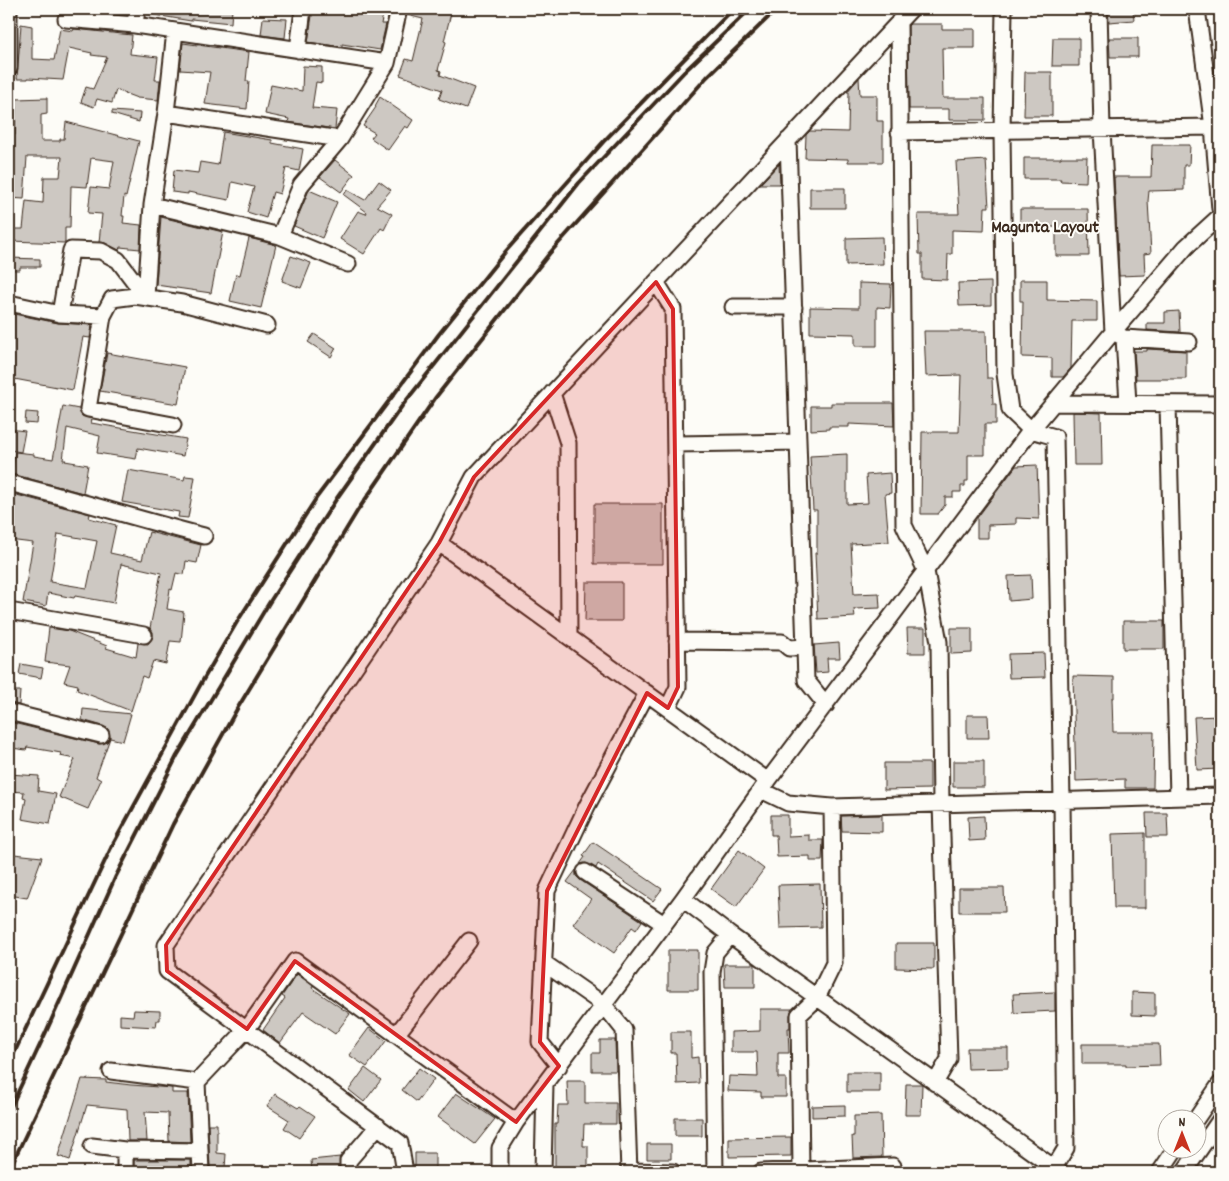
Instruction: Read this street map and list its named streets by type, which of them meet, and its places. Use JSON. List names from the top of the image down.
{
  "districts": ["Magunta Layout"],
  "north": "top"
}
